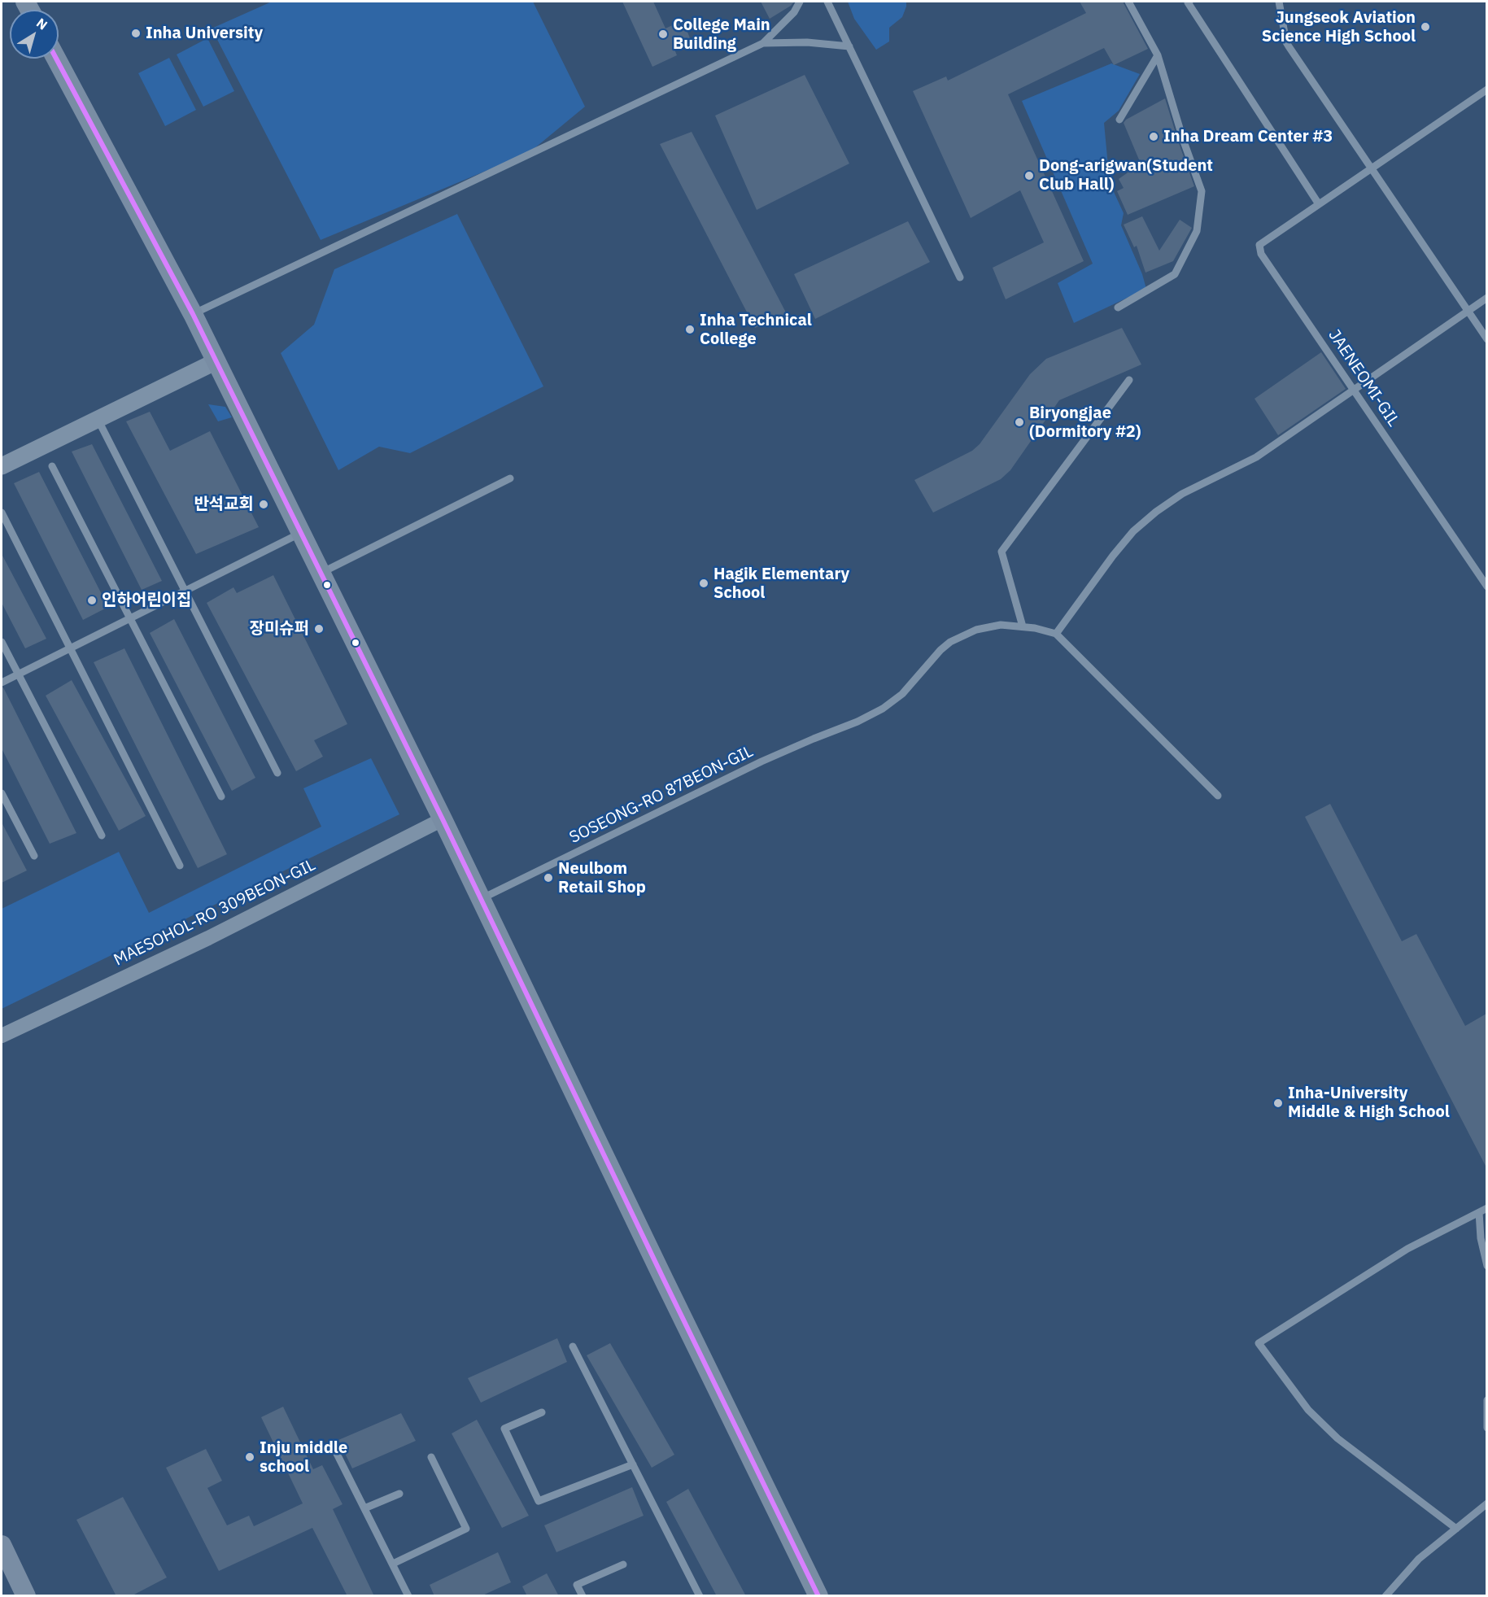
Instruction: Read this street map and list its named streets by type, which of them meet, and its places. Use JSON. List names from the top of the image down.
{
  "streets": {
    "street": ["MAESOHOL-RO 309BEON-GIL"],
    "lane": ["JAENEOMI-GIL", "SOSEONG-RO 87BEON-GIL"]
  },
  "places": [
    "Jungseok Aviation Science High School",
    "Inha University",
    "College Main Building",
    "Inha Dream Center #3",
    "Dong-arigwan(Student Club Hall)",
    "Inha Technical College",
    "Biryongjae (Dormitory #2)",
    "반석교회",
    "Hagik Elementary School",
    "인하어린이집",
    "장미슈퍼",
    "Neulbom Retail Shop",
    "Inha-University Middle & High School",
    "Inju middle school"
  ],
  "north": "top right"
}
